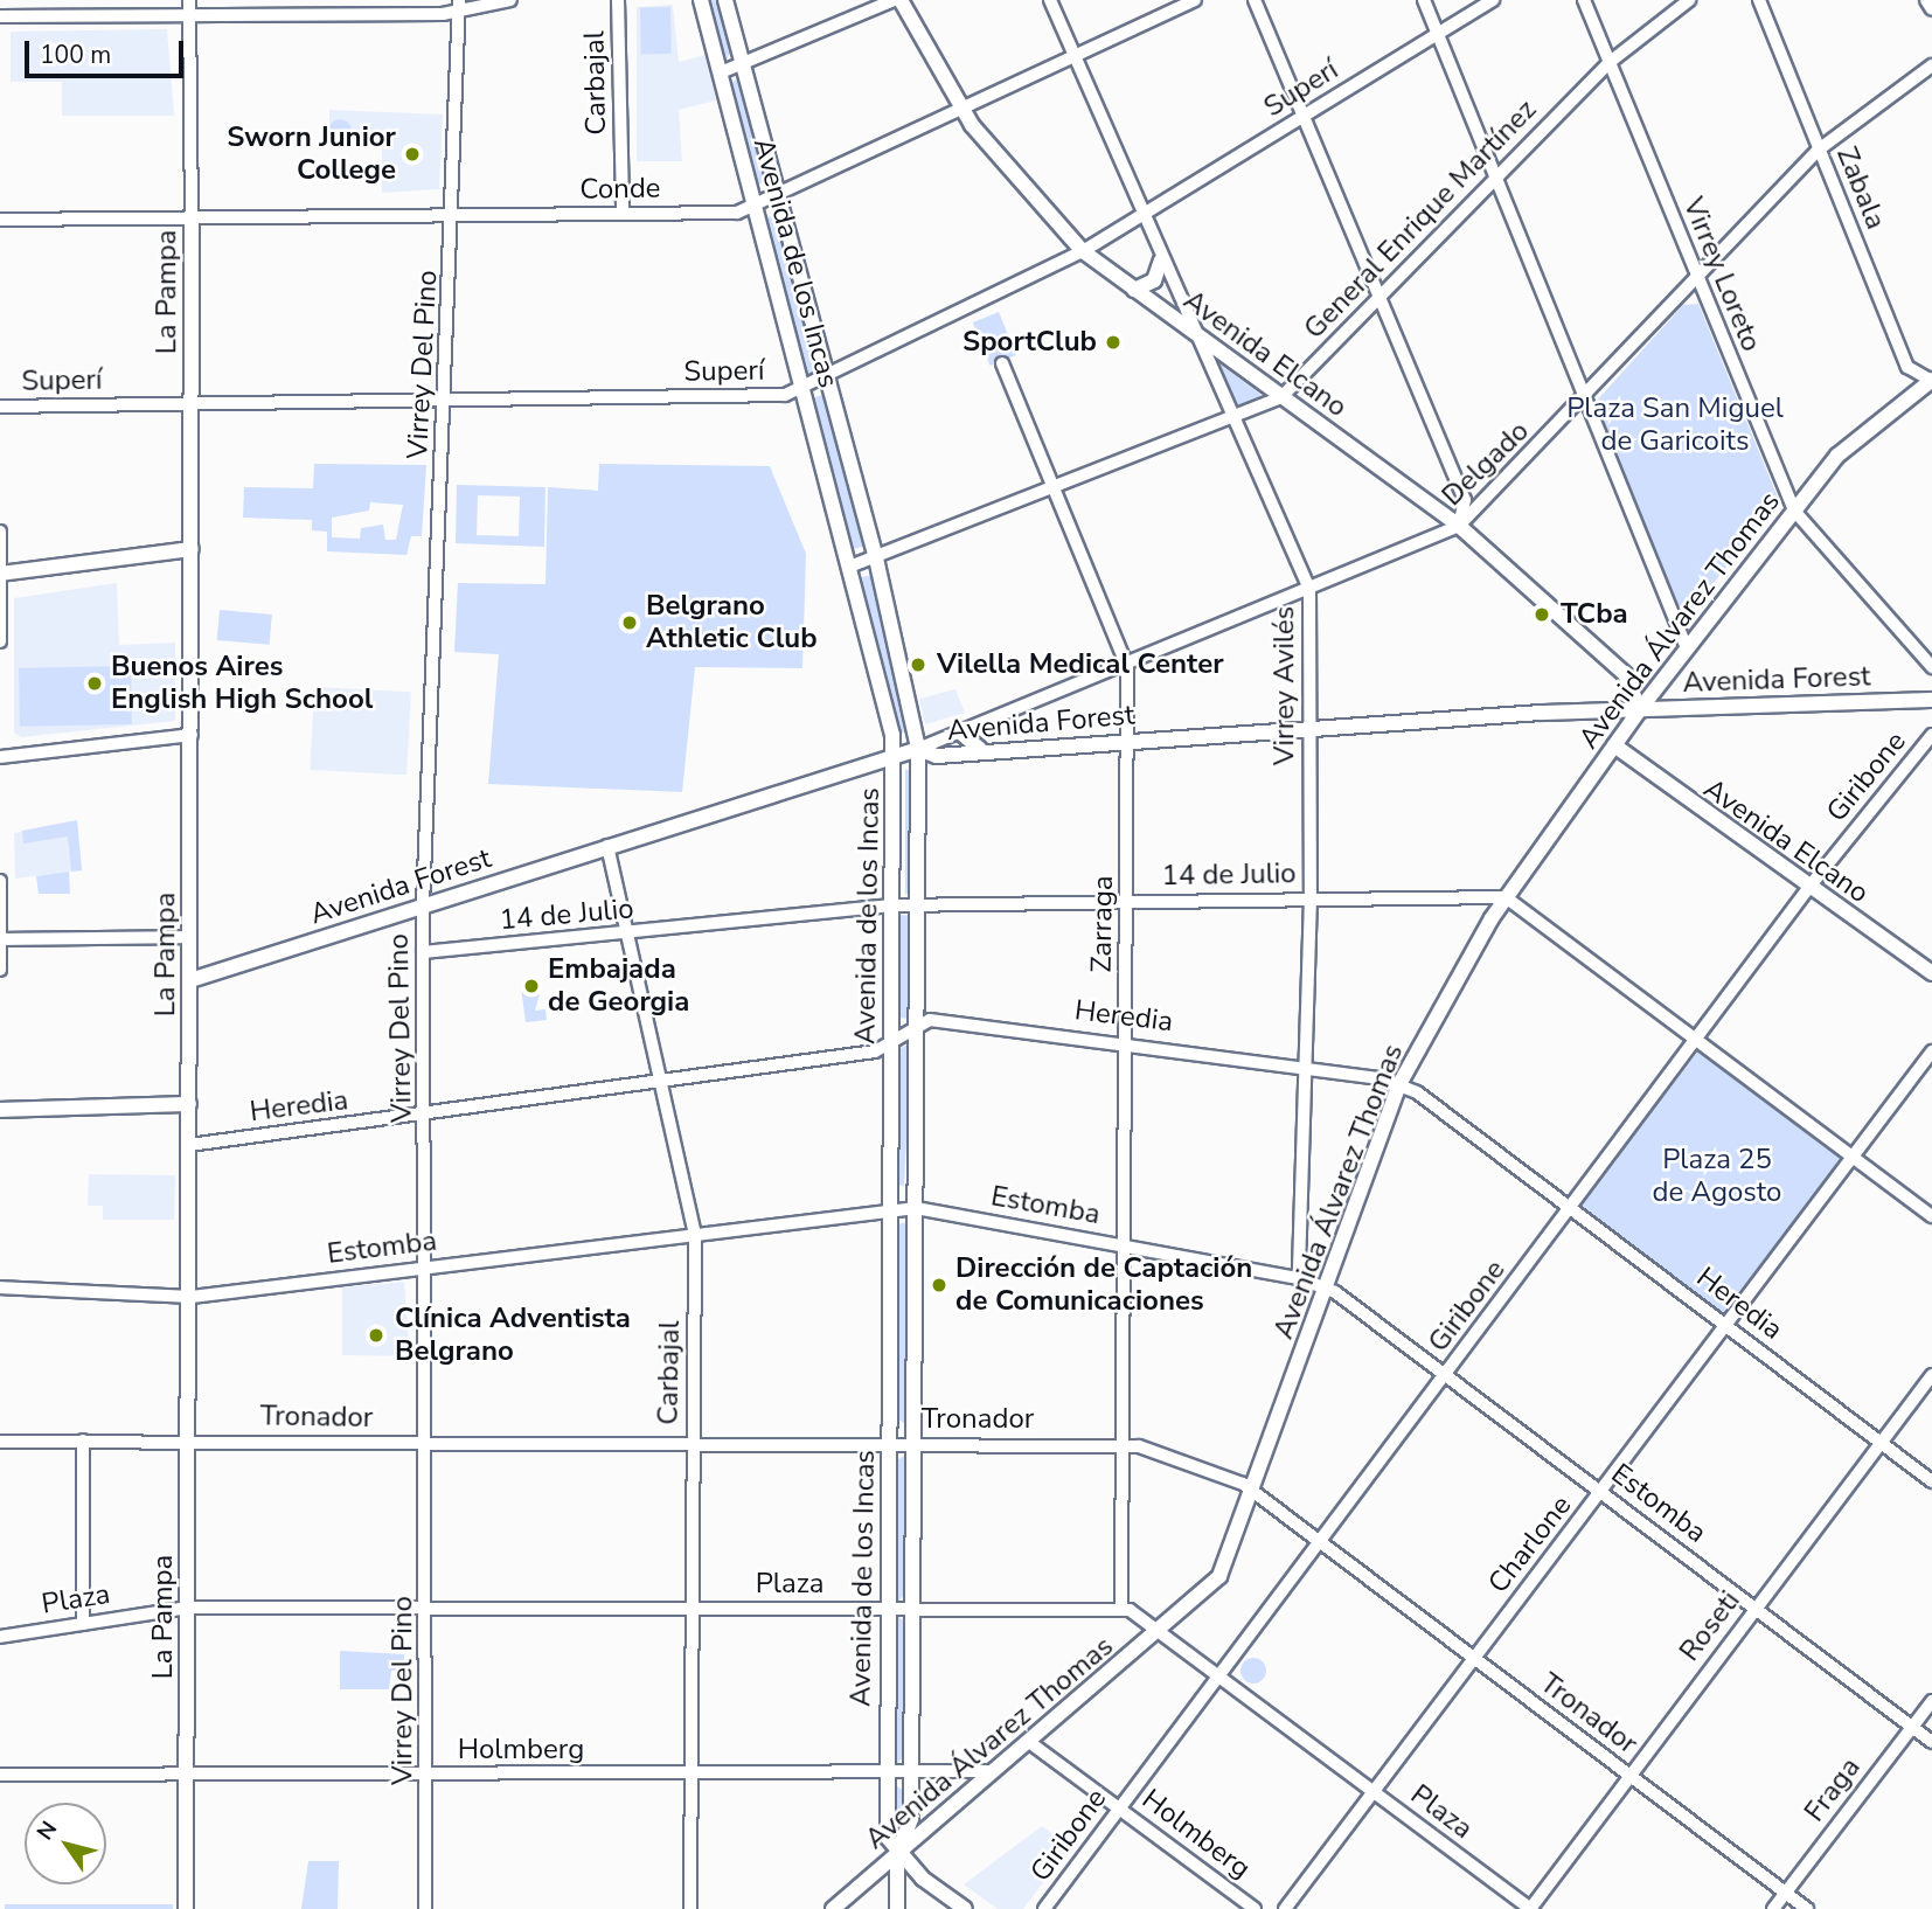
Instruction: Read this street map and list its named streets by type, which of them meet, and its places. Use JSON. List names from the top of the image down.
{
  "streets": {
    "main road": [
      "Avenida de los Incas",
      "La Pampa",
      "Avenida Elcano",
      "Avenida Álvarez Thomas",
      "Avenida Forest"
    ],
    "street": [
      "Carbajal",
      "Superí",
      "Zabala",
      "Conde",
      "General Enrique Martínez",
      "Virrey Loreto",
      "Virrey Del Pino",
      "Delgado",
      "Virrey Avilés",
      "Giribone",
      "14 de Julio",
      "Zarraga",
      "Heredia",
      "Estomba",
      "Tronador",
      "Charlone",
      "Plaza",
      "Roseti",
      "Holmberg",
      "Fraga"
    ]
  },
  "crossings": [
    ["Carbajal", "Conde"],
    ["Carbajal", "Avenida Forest"],
    ["Carbajal", "14 de Julio"],
    ["Carbajal", "Heredia"],
    ["Carbajal", "Estomba"],
    ["Carbajal", "Tronador"],
    ["Carbajal", "Plaza"],
    ["Carbajal", "Holmberg"],
    ["Superí", "Avenida de los Incas"],
    ["Superí", "La Pampa"],
    ["Superí", "Avenida Elcano"],
    ["Superí", "Virrey Del Pino"],
    ["Superí", "Virrey Avilés"],
    ["Zabala", "Delgado"],
    ["Zabala", "Avenida Álvarez Thomas"],
    ["Conde", "Avenida de los Incas"],
    ["Conde", "La Pampa"],
    ["Conde", "Avenida Elcano"],
    ["Conde", "Virrey Del Pino"],
    ["Conde", "Virrey Avilés"],
    ["General Enrique Martínez", "Avenida de los Incas"],
    ["General Enrique Martínez", "Virrey Loreto"],
    ["General Enrique Martínez", "Avenida Elcano"],
    ["General Enrique Martínez", "Virrey Avilés"],
    ["General Enrique Martínez", "Zarraga"],
    ["Avenida de los Incas", "Delgado"],
    ["Avenida de los Incas", "Avenida Álvarez Thomas"],
    ["Avenida de los Incas", "Avenida Forest"],
    ["Avenida de los Incas", "14 de Julio"],
    ["Avenida de los Incas", "Heredia"],
    ["Avenida de los Incas", "Estomba"],
    ["Avenida de los Incas", "Tronador"],
    ["Avenida de los Incas", "Plaza"],
    ["Avenida de los Incas", "Holmberg"],
    ["Virrey Loreto", "Delgado"],
    ["Virrey Loreto", "Avenida Álvarez Thomas"],
    ["La Pampa", "Avenida Forest"],
    ["La Pampa", "Heredia"],
    ["La Pampa", "Estomba"],
    ["La Pampa", "Tronador"],
    ["La Pampa", "Plaza"],
    ["La Pampa", "Holmberg"],
    ["Avenida Elcano", "Delgado"],
    ["Avenida Elcano", "Avenida Álvarez Thomas"],
    ["Avenida Elcano", "Avenida Forest"],
    ["Avenida Elcano", "Virrey Avilés"],
    ["Avenida Elcano", "Giribone"],
    ["Virrey Del Pino", "Avenida Forest"],
    ["Virrey Del Pino", "14 de Julio"],
    ["Virrey Del Pino", "Heredia"],
    ["Virrey Del Pino", "Estomba"],
    ["Virrey Del Pino", "Tronador"],
    ["Virrey Del Pino", "Plaza"],
    ["Virrey Del Pino", "Holmberg"],
    ["Delgado", "Avenida Forest"],
    ["Delgado", "Virrey Avilés"],
    ["Delgado", "Zarraga"],
    ["Avenida Álvarez Thomas", "Avenida Forest"],
    ["Avenida Álvarez Thomas", "14 de Julio"],
    ["Avenida Álvarez Thomas", "Heredia"],
    ["Avenida Álvarez Thomas", "Estomba"],
    ["Avenida Álvarez Thomas", "Tronador"],
    ["Avenida Álvarez Thomas", "Plaza"],
    ["Avenida Álvarez Thomas", "Holmberg"],
    ["Avenida Forest", "Virrey Avilés"],
    ["Avenida Forest", "Zarraga"],
    ["Virrey Avilés", "14 de Julio"],
    ["Virrey Avilés", "Heredia"],
    ["Virrey Avilés", "Estomba"],
    ["Giribone", "Heredia"],
    ["Giribone", "Estomba"],
    ["Giribone", "Tronador"],
    ["Giribone", "Plaza"],
    ["Giribone", "Holmberg"],
    ["14 de Julio", "Zarraga"],
    ["Zarraga", "Heredia"],
    ["Zarraga", "Estomba"],
    ["Zarraga", "Tronador"],
    ["Zarraga", "Plaza"],
    ["Heredia", "Charlone"],
    ["Heredia", "Roseti"],
    ["Estomba", "Charlone"],
    ["Estomba", "Roseti"],
    ["Estomba", "Fraga"],
    ["Tronador", "Charlone"],
    ["Tronador", "Roseti"],
    ["Tronador", "Fraga"],
    ["Charlone", "Plaza"],
    ["Plaza", "Roseti"]
  ],
  "parks": ["Plaza San Miguel de Garicoits", "Plaza 25 de Agosto"],
  "places": [
    "Sworn Junior College",
    "SportClub",
    "TCba",
    "Belgrano Athletic Club",
    "Vilella Medical Center",
    "Buenos Aires English High School",
    "Embajada de Georgia",
    "Dirección de Captación de Comunicaciones",
    "Clínica Adventista Belgrano"
  ],
  "scale_bar": "100 m",
  "north": "top left"
}
